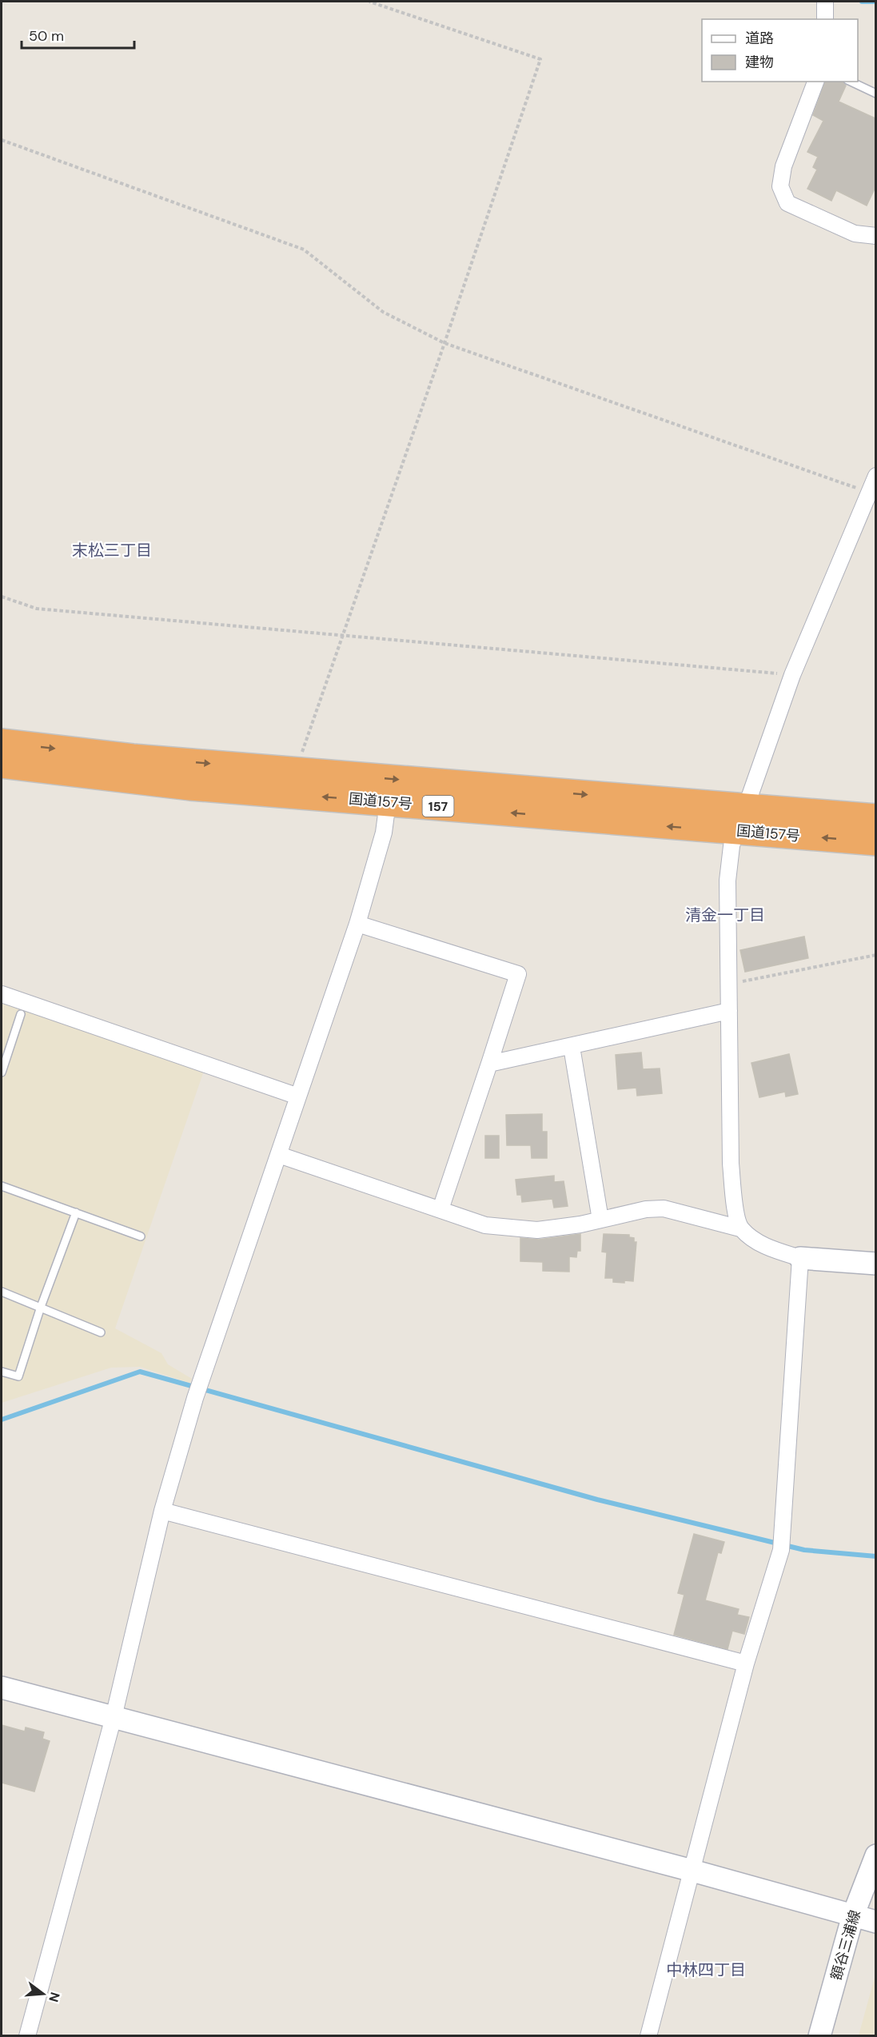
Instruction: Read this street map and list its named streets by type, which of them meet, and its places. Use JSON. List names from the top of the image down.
{
  "streets": {
    "highway": ["国道157号", "157"],
    "street": ["額谷三浦線"]
  },
  "districts": ["末松三丁目", "清金一丁目", "中林四丁目"],
  "legend": ["道路", "建物"],
  "scale_bar": "50 m",
  "north": "right"
}
